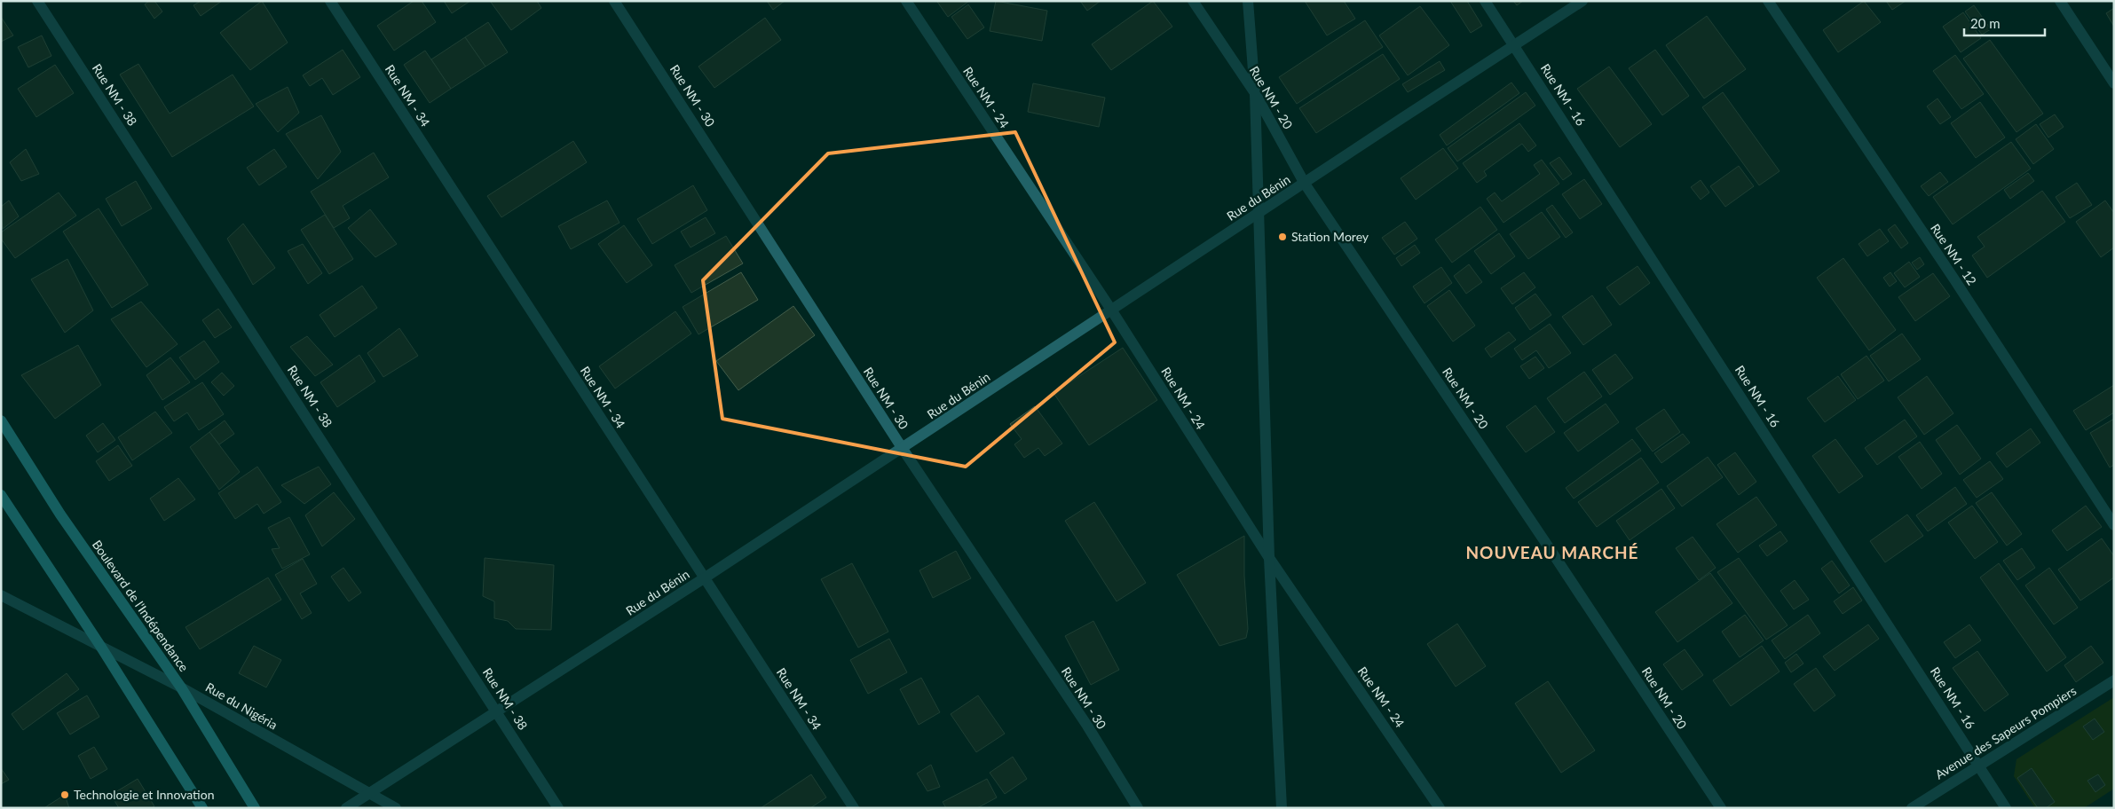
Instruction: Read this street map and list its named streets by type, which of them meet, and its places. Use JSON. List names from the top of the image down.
{
  "streets": {
    "main road": ["Boulevard de l'Indépendance"],
    "street": [
      "Rue NM - 38",
      "Rue NM - 16",
      "Rue NM - 34",
      "Rue NM - 30",
      "Rue NM - 24",
      "Rue NM - 20",
      "Rue du Bénin",
      "Rue NM - 12",
      "Rue du Nigéria",
      "Avenue des Sapeurs Pompiers"
    ]
  },
  "crossings": [
    ["Rue NM - 38", "Rue du Bénin"],
    ["Rue NM - 16", "Rue du Bénin"],
    ["Rue NM - 16", "Avenue des Sapeurs Pompiers"],
    ["Rue NM - 34", "Rue du Bénin"],
    ["Rue NM - 30", "Rue du Bénin"],
    ["Rue NM - 24", "Rue du Bénin"],
    ["Rue NM - 20", "Rue du Bénin"],
    ["Rue du Bénin", "Rue du Nigéria"],
    ["Boulevard de l'Indépendance", "Rue du Nigéria"]
  ],
  "districts": ["NOUVEAU MARCHÉ"],
  "places": ["Station Morey", "Technologie et Innovation"],
  "scale_bar": "20 m"
}
